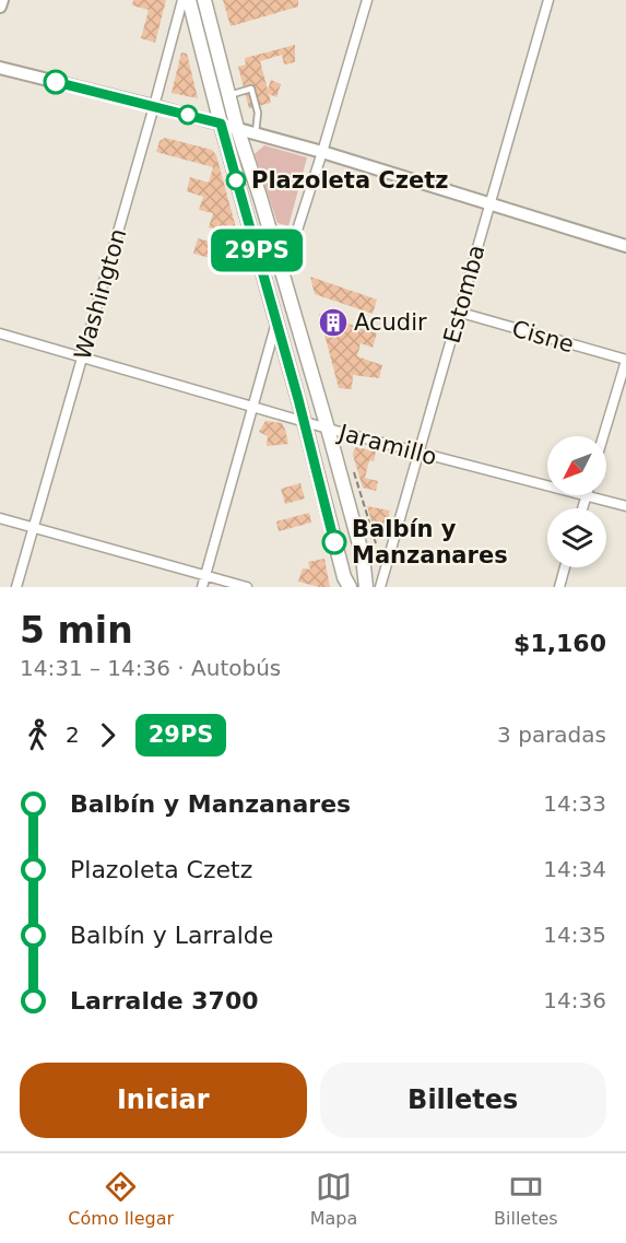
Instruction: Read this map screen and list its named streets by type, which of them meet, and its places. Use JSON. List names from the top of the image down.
{
  "streets": {
    "street": [
      "Washington",
      "Estomba",
      "Cisne",
      "Jaramillo"
    ]
  },
  "crossings": [
    ["Washington", "Jaramillo"],
    ["Estomba", "Cisne"],
    ["Estomba", "Jaramillo"]
  ],
  "places": {
    "other": ["Plazoleta Czetz", "Balbín y Manzanares"],
    "building": ["Acudir"]
  },
  "lines": ["bus line 29PS"],
  "north": "bottom left",
  "page": {
    "on_map": "29PS",
    "heading": ["5 min", "14:31 – 14:36 · Autobús", "$1,160"],
    "legs": ["2", "29PS", "3 paradas"],
    "list": [
      {
        "name": "Balbín y Manzanares",
        "value": "14:33"
      },
      {
        "name": "Plazoleta Czetz",
        "value": "14:34"
      },
      {
        "name": "Balbín y Larralde",
        "value": "14:35"
      },
      {
        "name": "Larralde 3700",
        "value": "14:36"
      }
    ],
    "buttons": ["Iniciar", "Billetes"],
    "tabs": ["Cómo llegar", "Mapa", "Billetes"]
  }
}
